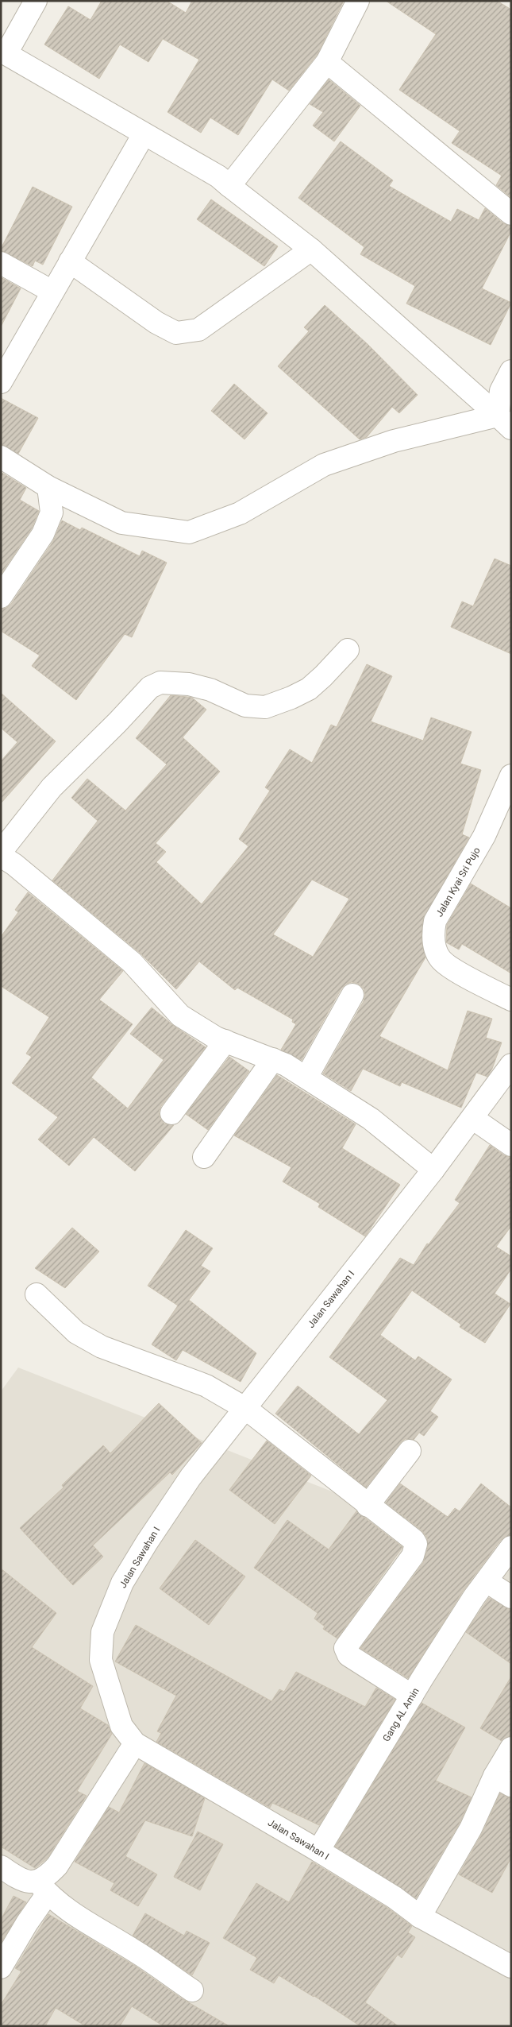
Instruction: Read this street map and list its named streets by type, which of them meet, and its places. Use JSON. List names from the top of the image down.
{
  "streets": {
    "street": ["Jalan Kyai Sri Pujo", "Jalan Sawahan I", "Gang AL Amin"]
  },
  "crossings": [
    ["Jalan Sawahan I", "Gang AL Amin"]
  ]
}
